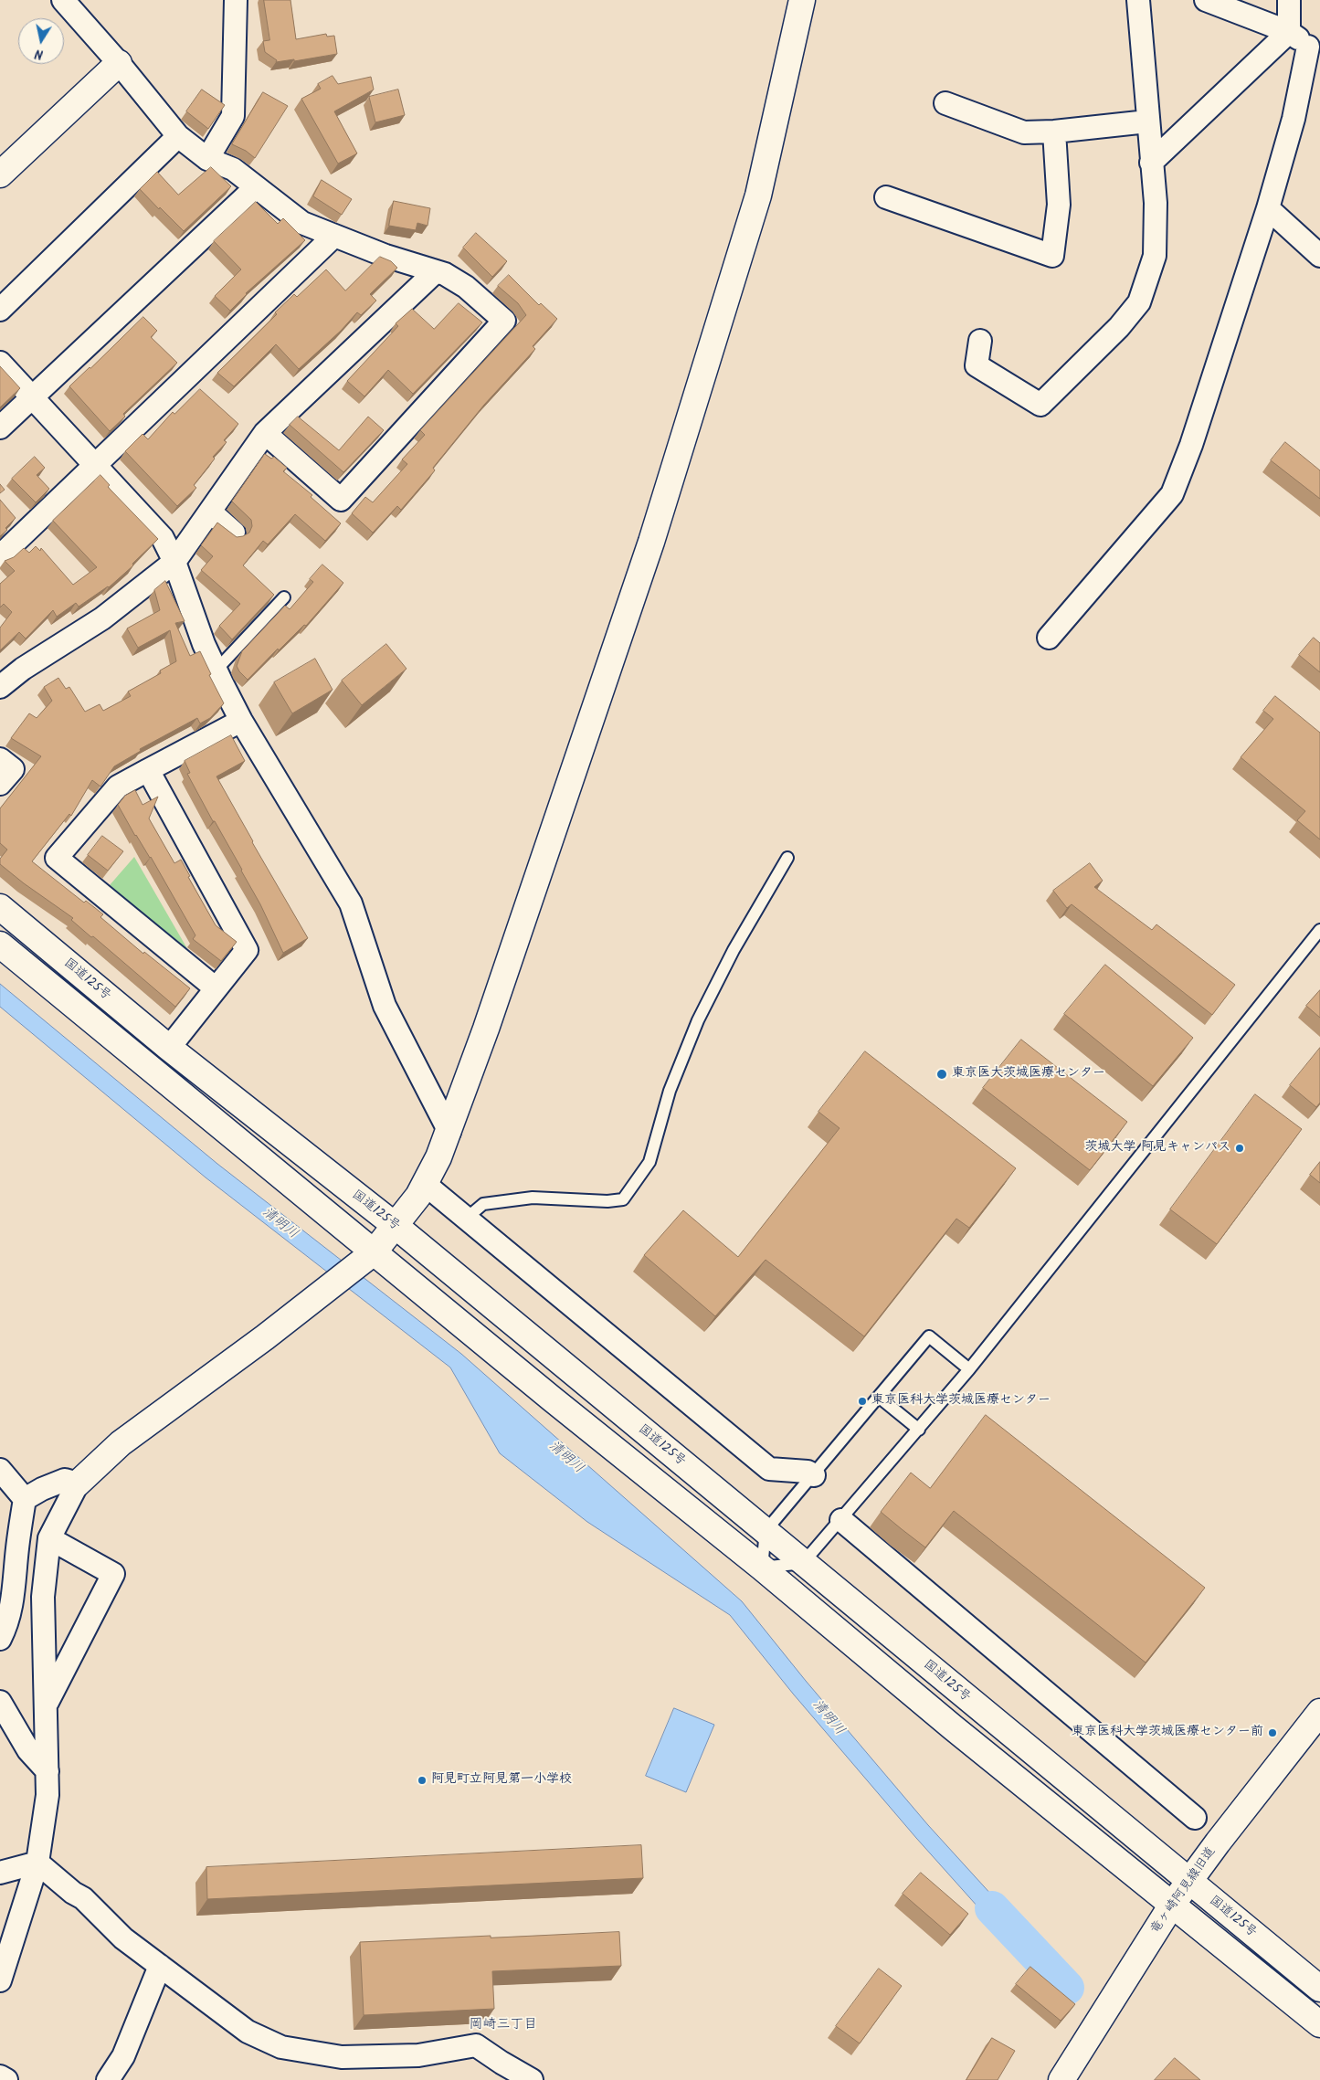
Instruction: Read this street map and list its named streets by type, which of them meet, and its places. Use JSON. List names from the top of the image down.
{
  "streets": {
    "main road": ["国道125号", "竜ヶ崎阿見線旧道"]
  },
  "crossings": [
    ["国道125号", "竜ヶ崎阿見線旧道"]
  ],
  "districts": ["岡崎三丁目"],
  "water": ["清明川"],
  "places": [
    "東京医大茨城医療センター",
    "茨城大学 阿見キャンパス",
    "東京医科大学茨城医療センター",
    "東京医科大学茨城医療センター前",
    "阿見町立阿見第一小学校"
  ],
  "north": "bottom"
}
